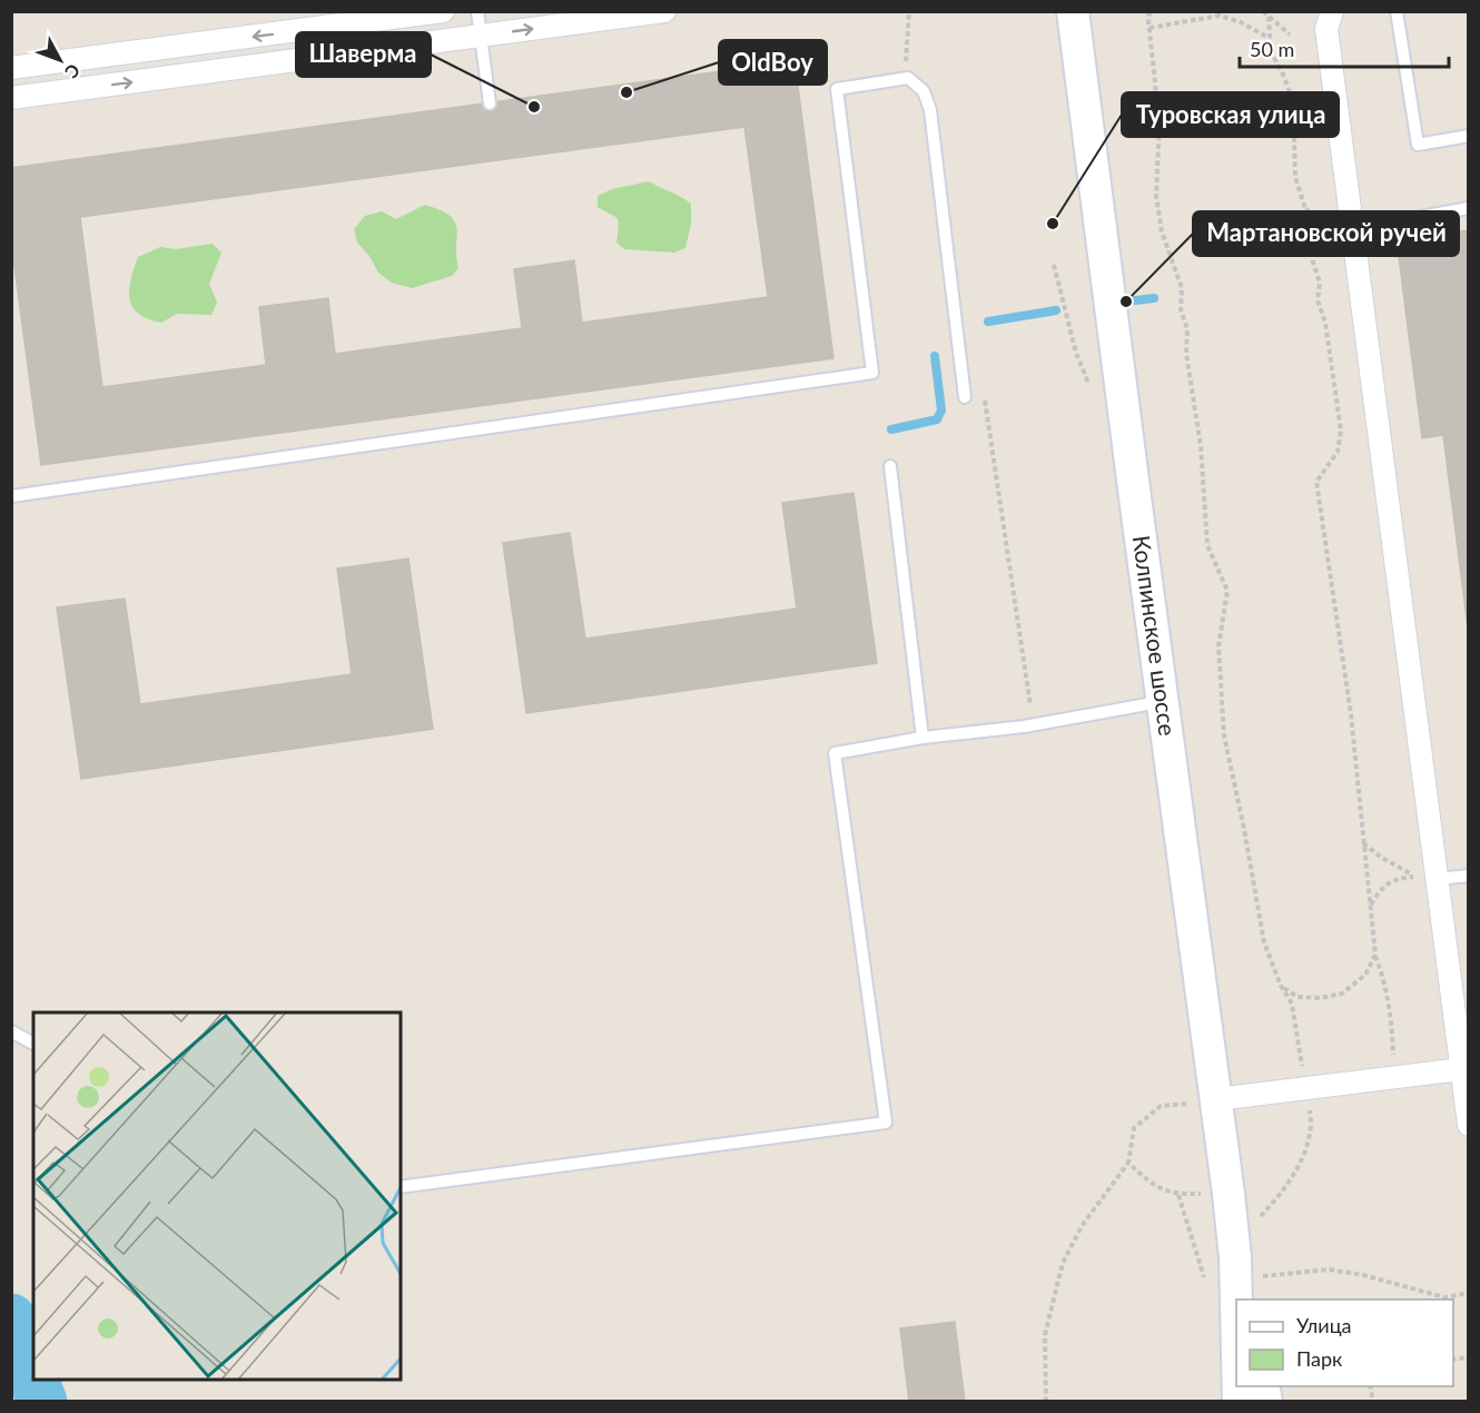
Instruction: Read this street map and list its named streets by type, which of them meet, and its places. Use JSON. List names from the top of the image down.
{
  "streets": {
    "main road": ["Колпинское шоссе"]
  },
  "places": [
    "OldBoy",
    "Шаверма",
    "Туровская улица",
    "Мартановской ручей"
  ],
  "legend": ["Улица", "Парк"],
  "scale_bar": "50 m",
  "north": "bottom right"
}
